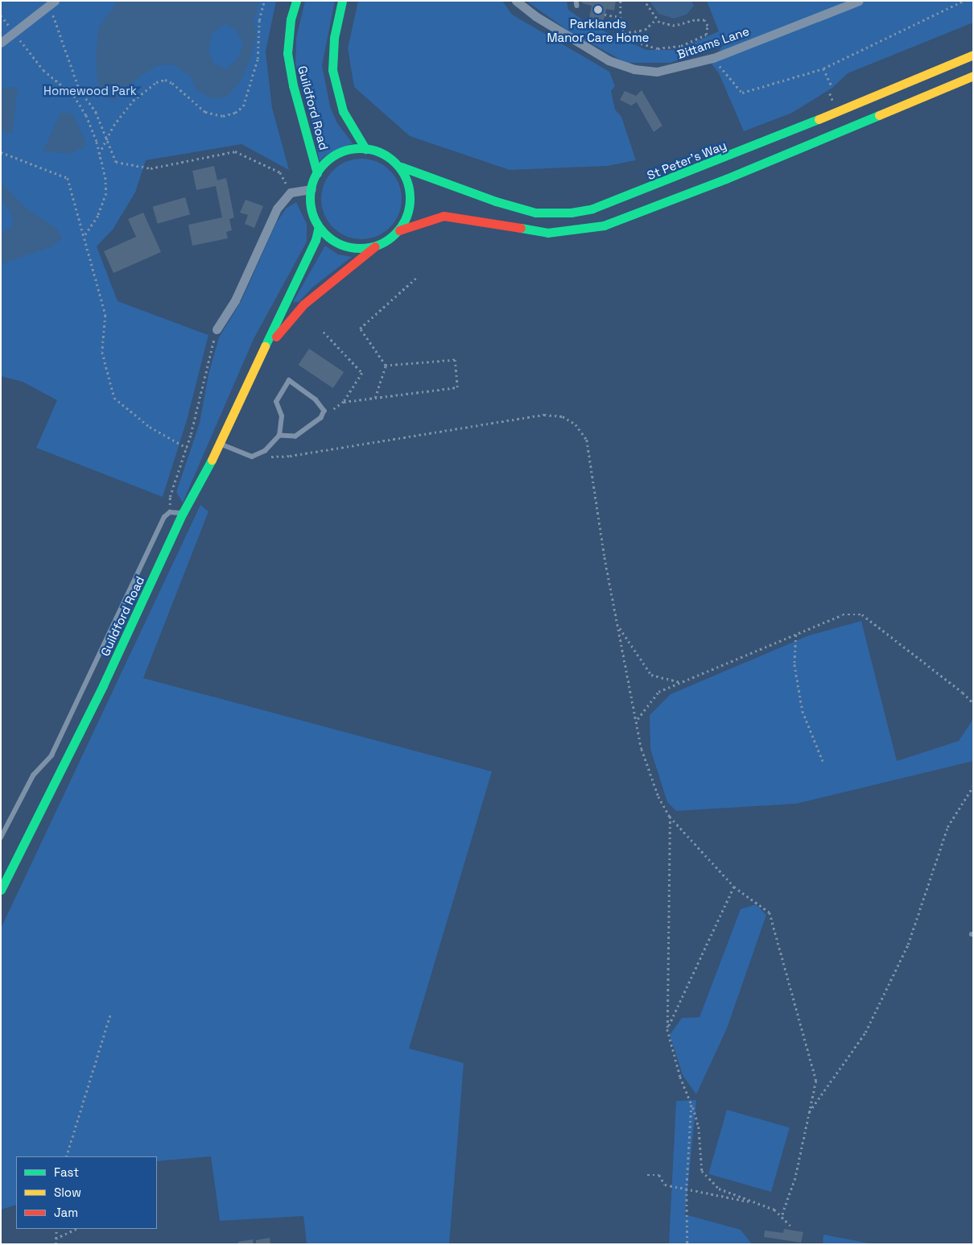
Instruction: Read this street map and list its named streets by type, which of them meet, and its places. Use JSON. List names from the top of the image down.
{
  "streets": {
    "main road": ["Guildford Road", "St Peter's Way"],
    "street": ["Bittams Lane"]
  },
  "crossings": [
    ["Guildford Road", "St Peter's Way"]
  ],
  "parks": ["Homewood Park"],
  "places": ["Parklands Manor Care Home"],
  "legend": ["Fast", "Slow", "Jam"]
}
